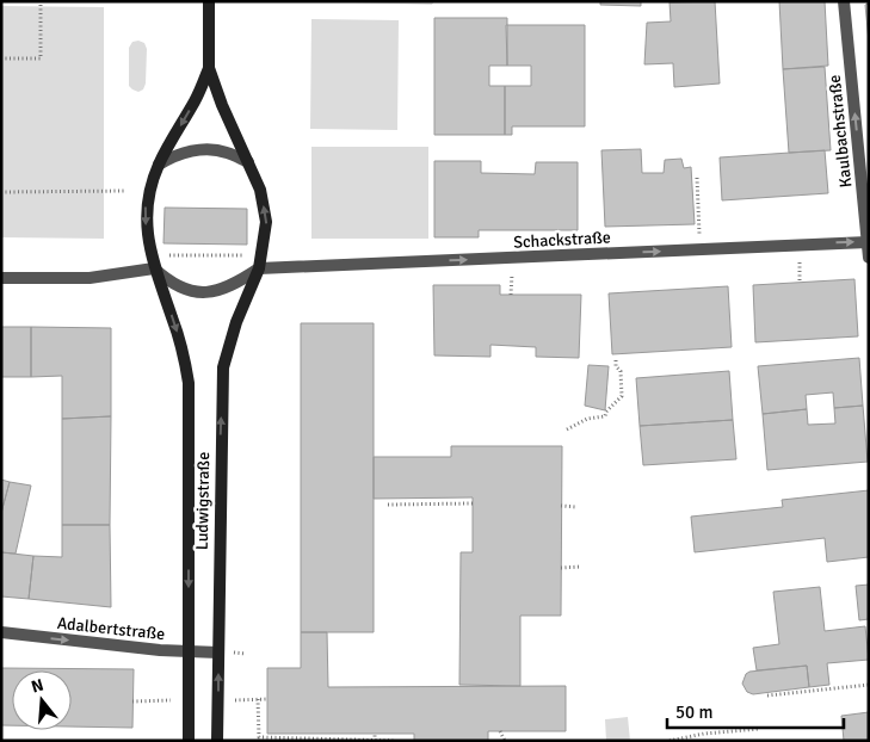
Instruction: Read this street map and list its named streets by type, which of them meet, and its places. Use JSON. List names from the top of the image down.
{
  "streets": {
    "main road": ["Ludwigstraße"],
    "street": ["Kaulbachstraße", "Schackstraße", "Adalbertstraße"]
  },
  "crossings": [
    ["Kaulbachstraße", "Schackstraße"],
    ["Schackstraße", "Ludwigstraße"],
    ["Ludwigstraße", "Adalbertstraße"]
  ],
  "one_way": ["Kaulbachstraße", "Schackstraße", "Adalbertstraße"],
  "scale_bar": "50 m",
  "north": "top"
}
